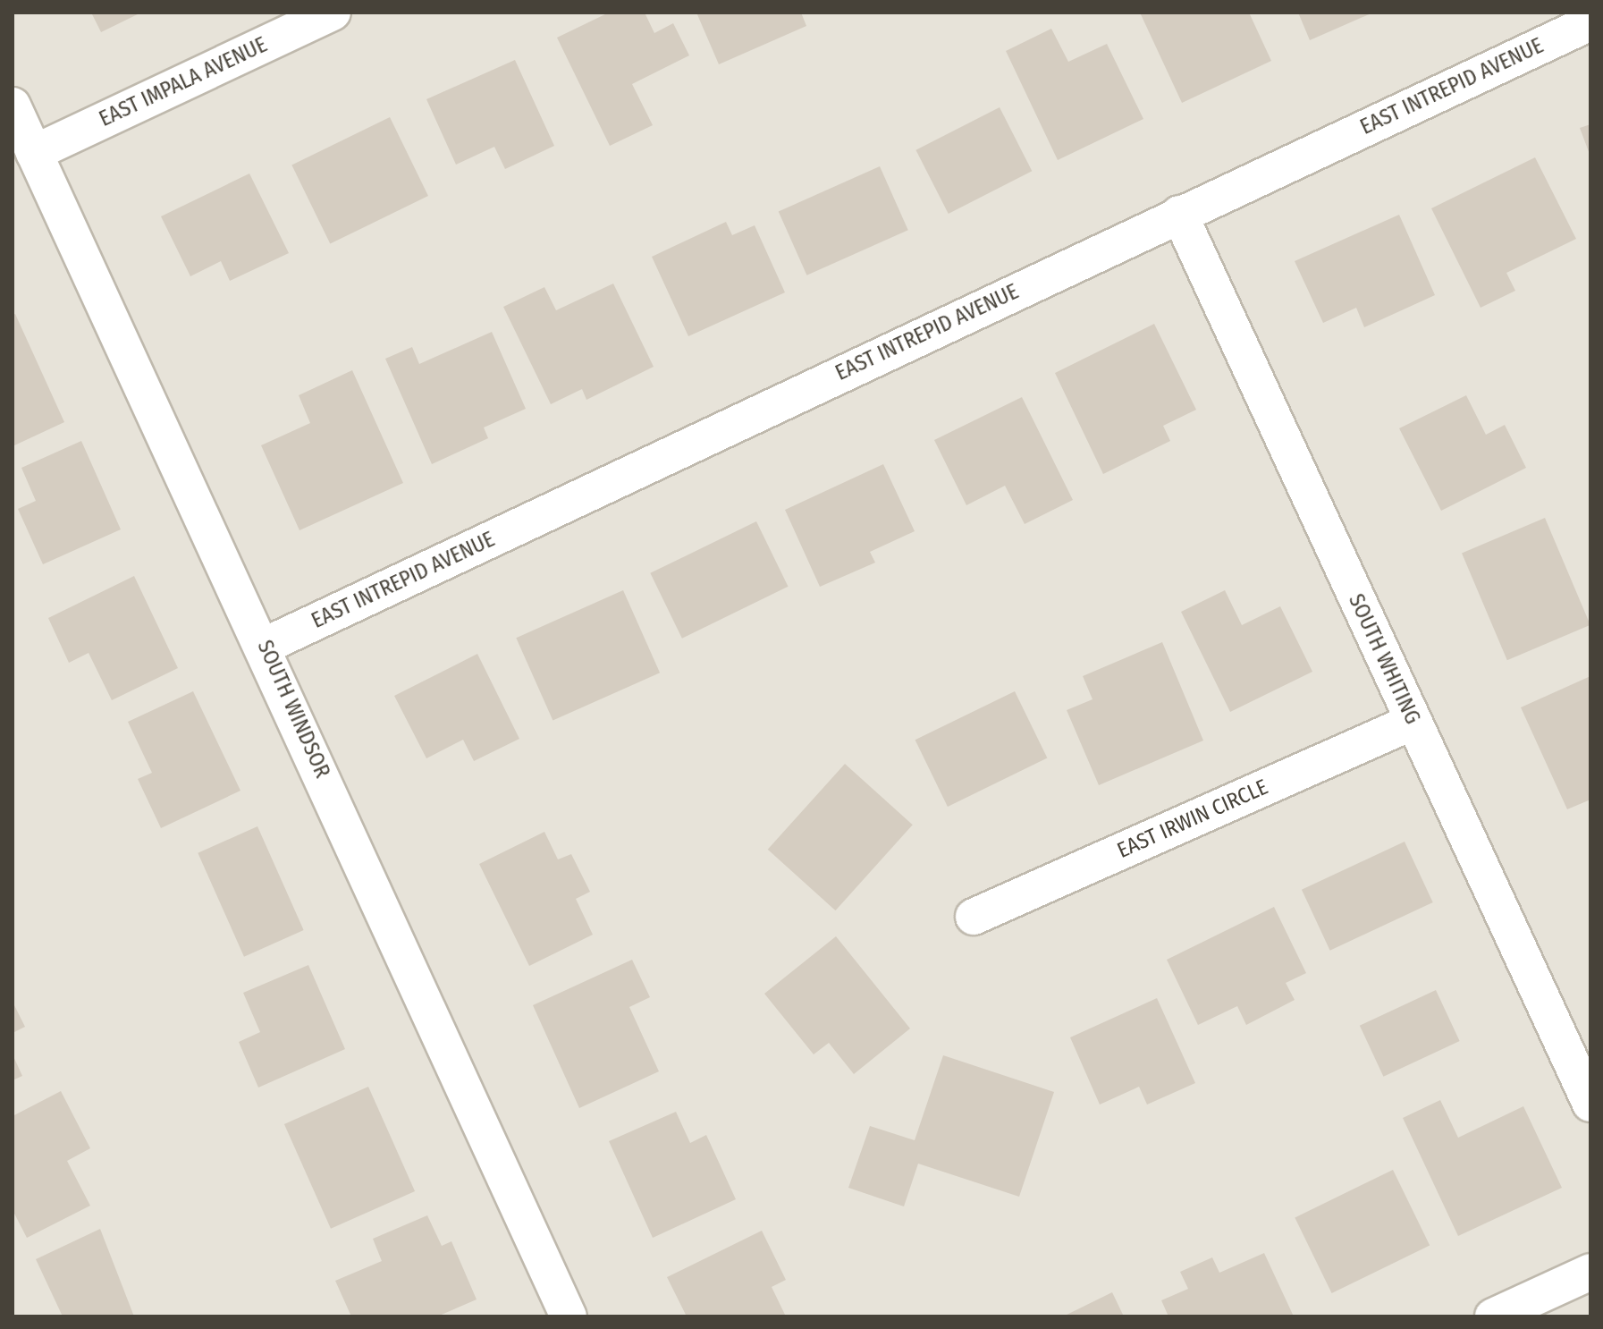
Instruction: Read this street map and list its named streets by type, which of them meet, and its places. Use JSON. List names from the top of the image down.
{
  "streets": {
    "street": [
      "EAST IMPALA AVENUE",
      "EAST INTREPID AVENUE",
      "SOUTH WHITING",
      "SOUTH WINDSOR",
      "EAST IRWIN CIRCLE"
    ]
  },
  "crossings": [
    ["EAST IMPALA AVENUE", "SOUTH WINDSOR"],
    ["EAST INTREPID AVENUE", "SOUTH WHITING"],
    ["EAST INTREPID AVENUE", "SOUTH WINDSOR"],
    ["SOUTH WHITING", "EAST IRWIN CIRCLE"]
  ]
}
